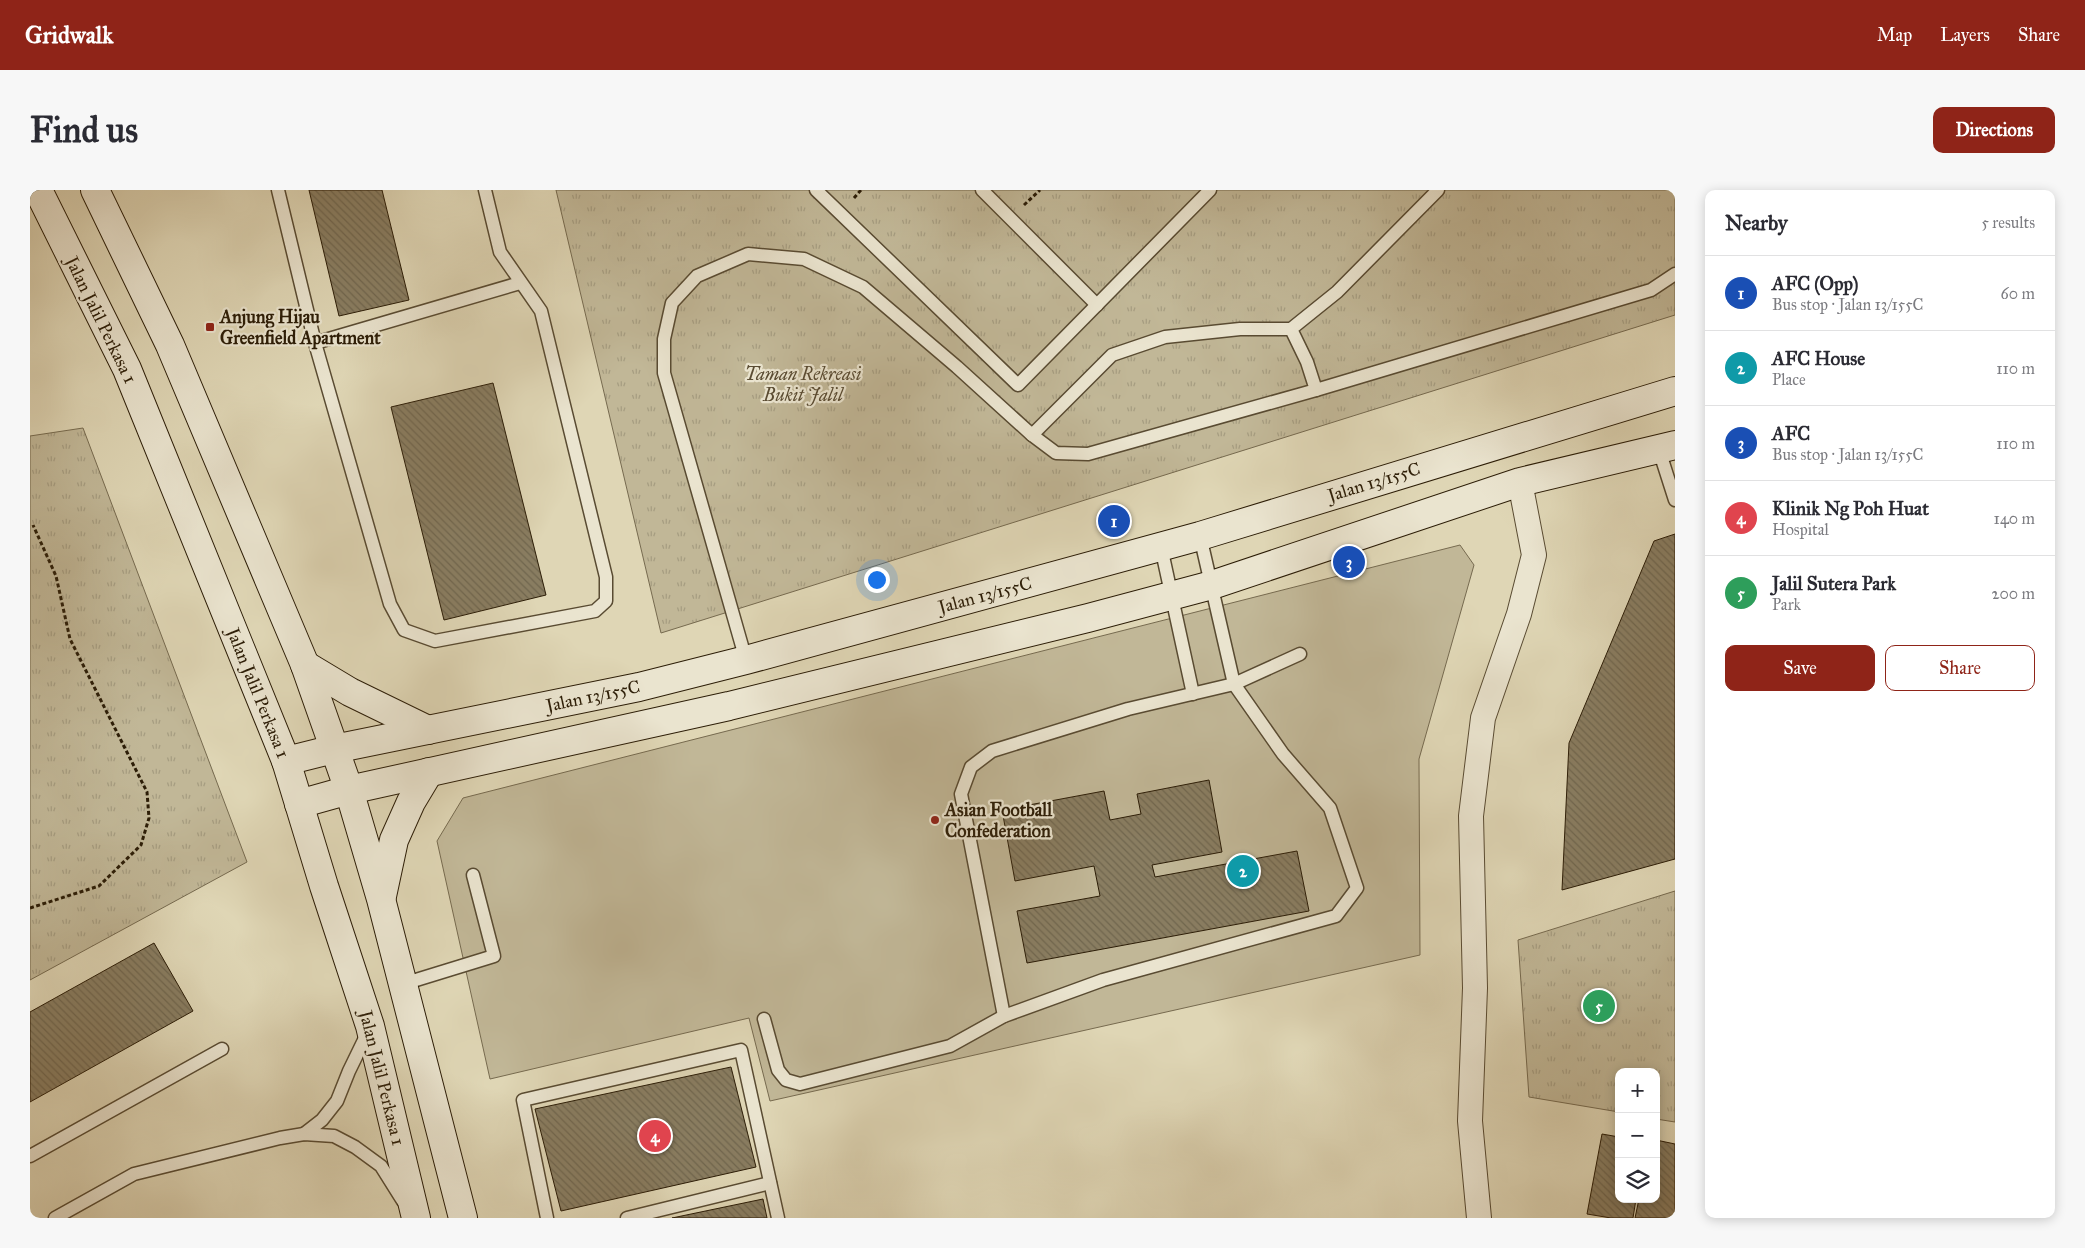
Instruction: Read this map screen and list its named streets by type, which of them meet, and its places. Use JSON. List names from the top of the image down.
{
  "streets": {
    "main road": ["Jalan Jalil Perkasa 1", "Jalan 13/155C"]
  },
  "crossings": [
    ["Jalan Jalil Perkasa 1", "Jalan 13/155C"]
  ],
  "parks": ["Taman Rekreasi Bukit Jalil"],
  "places": {
    "transit": ["Anjung Hijau Greenfield Apartment"],
    "other": ["Asian Football Confederation"]
  },
  "page": {
    "header": "Gridwalk",
    "nav": ["Map", "Layers", "Share"],
    "buttons": [
      "Directions",
      ["Save", "Share"]
    ],
    "title": "Find us",
    "heading": ["Nearby", "5 results"],
    "list": [
      {
        "mark": "1",
        "name": "AFC (Opp)",
        "note": "Bus stop · Jalan 13/155C",
        "value": "60 m"
      },
      {
        "mark": "2",
        "name": "AFC House",
        "note": "Place",
        "value": "110 m"
      },
      {
        "mark": "3",
        "name": "AFC",
        "note": "Bus stop · Jalan 13/155C",
        "value": "110 m"
      },
      {
        "mark": "4",
        "name": "Klinik Ng Poh Huat",
        "note": "Hospital",
        "value": "140 m"
      },
      {
        "mark": "5",
        "name": "Jalil Sutera Park",
        "note": "Park",
        "value": "200 m"
      }
    ],
    "pins": [
      "1",
      "3",
      "2",
      "5",
      "4"
    ],
    "map_buttons": ["+", "−"]
  }
}
